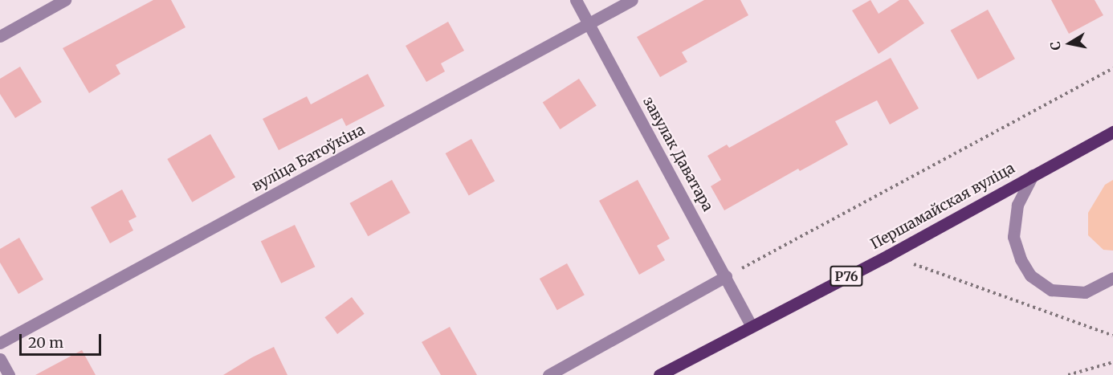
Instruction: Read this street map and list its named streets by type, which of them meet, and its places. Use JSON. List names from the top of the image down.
{
  "streets": {
    "main road": ["Першамайская вуліца", "Р76"],
    "street": ["завулак Даватара", "вуліца Батоўкіна"]
  },
  "crossings": [
    ["завулак Даватара", "вуліца Батоўкіна"],
    ["завулак Даватара", "Першамайская вуліца"]
  ],
  "scale_bar": "20 m",
  "north": "left"
}
